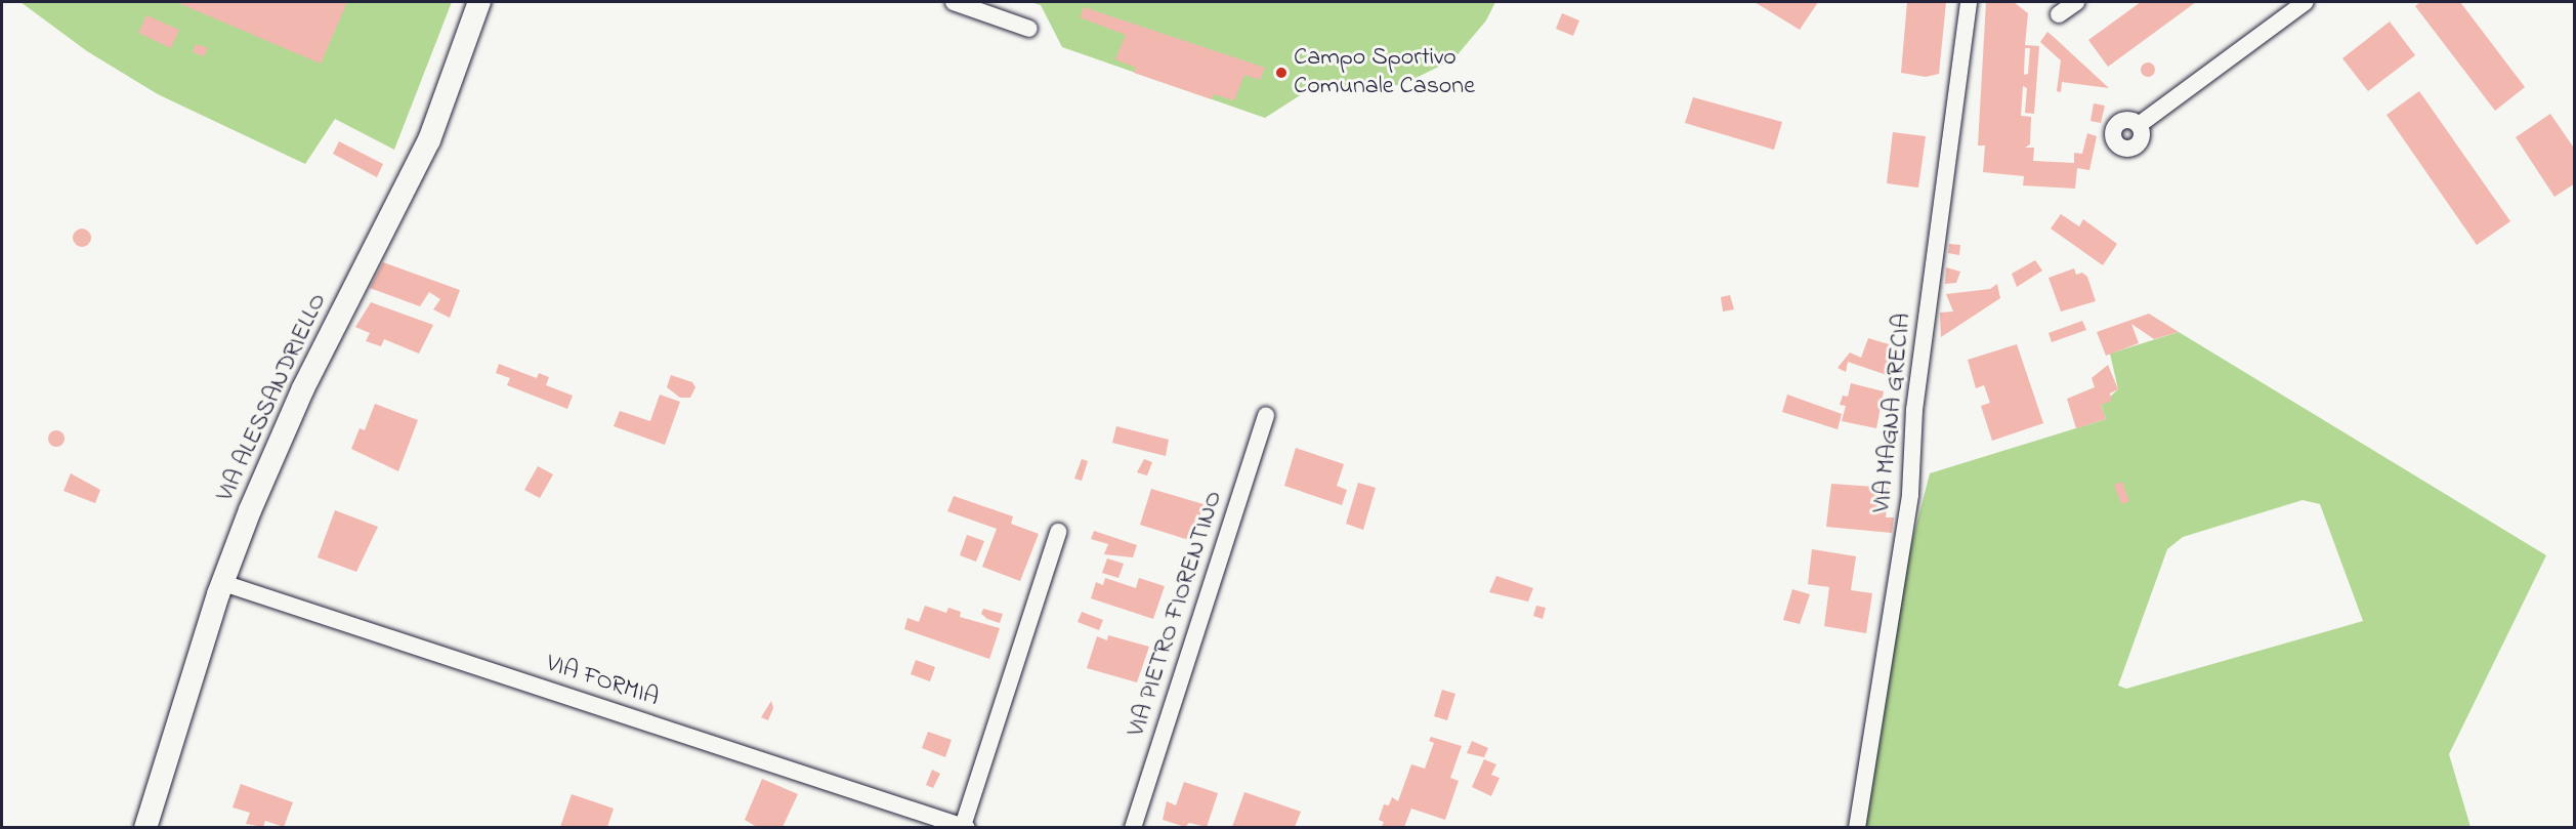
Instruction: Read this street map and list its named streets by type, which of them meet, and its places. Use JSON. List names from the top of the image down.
{
  "streets": {
    "street": [
      "VIA ALESSANDRIELLO",
      "VIA MAGNA GRECIA",
      "VIA PIETRO FIORENTINO",
      "VIA FORMIA"
    ]
  },
  "crossings": [
    ["VIA ALESSANDRIELLO", "VIA FORMIA"]
  ],
  "places": ["Campo Sportivo Comunale Casone"]
}
